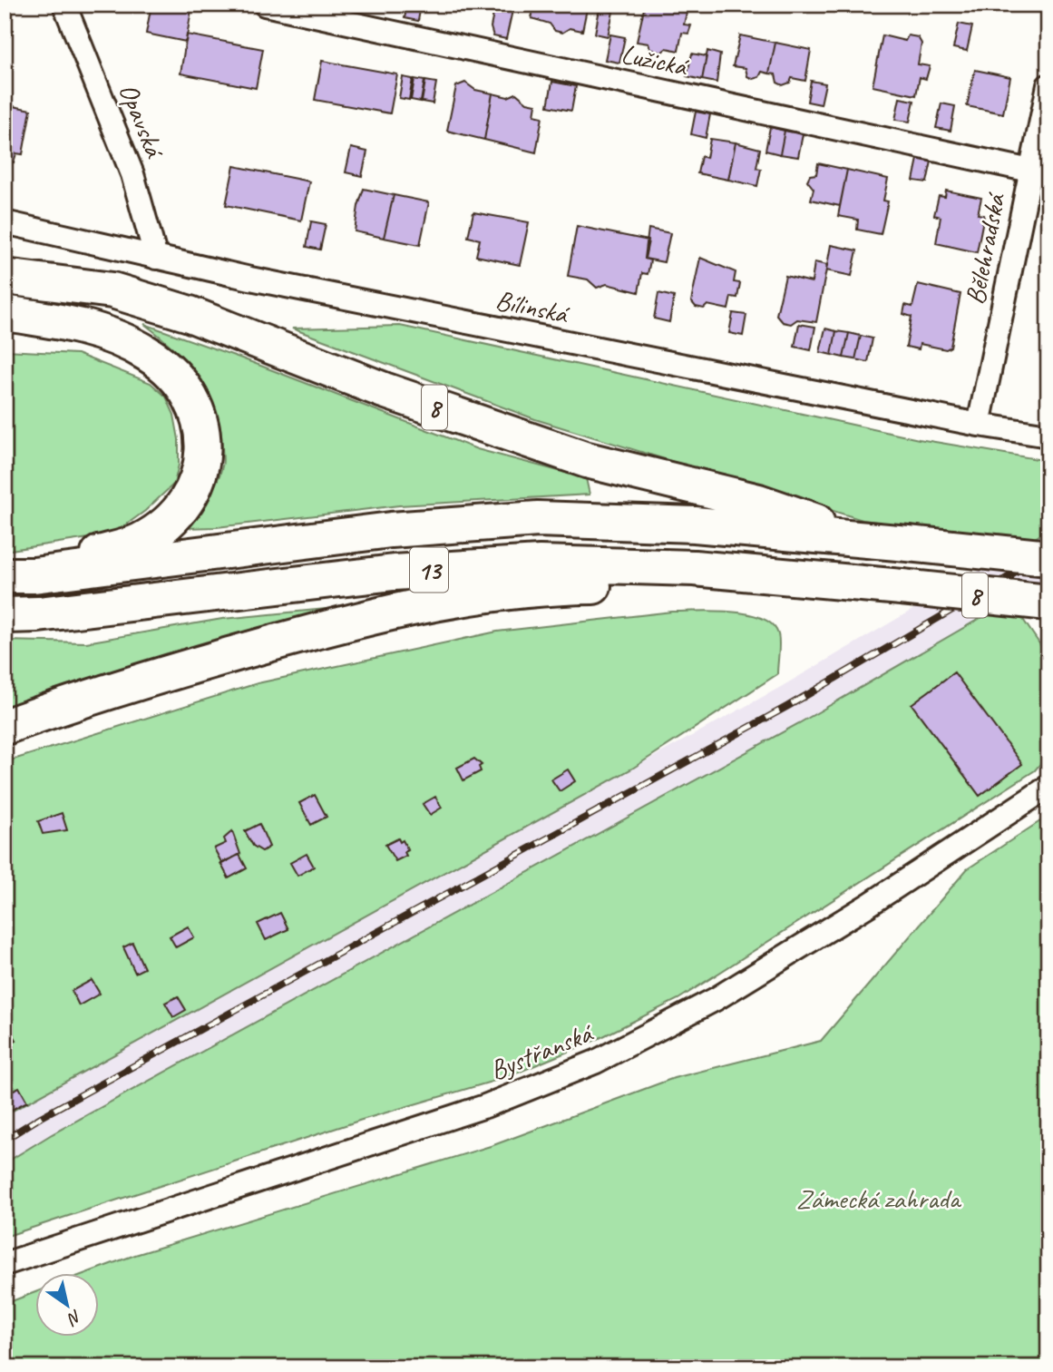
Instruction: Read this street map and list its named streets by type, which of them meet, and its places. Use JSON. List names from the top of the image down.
{
  "streets": {
    "highway": ["8", "13"],
    "street": [
      "Lužická",
      "Opavská",
      "Bělehradská",
      "Bílinská",
      "Bystřanská"
    ]
  },
  "crossings": [
    ["Lužická", "Bělehradská"],
    ["Opavská", "Bílinská"],
    ["Bělehradská", "Bílinská"],
    ["8", "13"]
  ],
  "parks": ["Zámecká zahrada"],
  "north": "bottom right"
}
